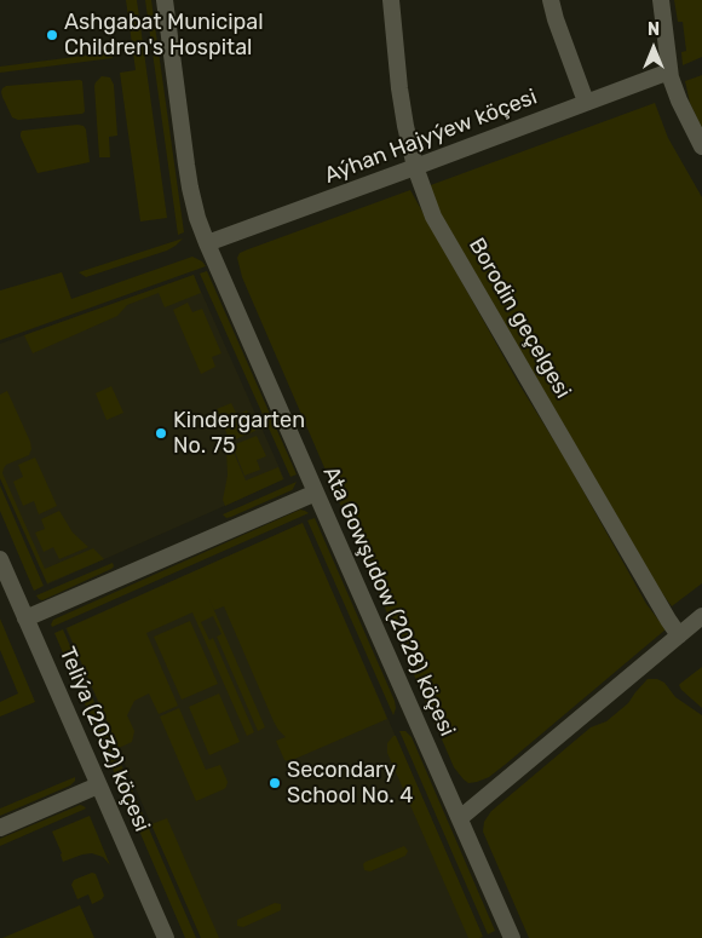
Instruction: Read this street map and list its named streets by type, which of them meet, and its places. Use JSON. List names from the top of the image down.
{
  "streets": {
    "street": [
      "Aýhan Hajyýew köçesi",
      "Borodin geçelgesi",
      "Ata Gowşudow (2028) köçesi",
      "Teliýa (2032) köçesi"
    ]
  },
  "crossings": [
    ["Aýhan Hajyýew köçesi", "Borodin geçelgesi"],
    ["Aýhan Hajyýew köçesi", "Ata Gowşudow (2028) köçesi"]
  ],
  "places": ["Ashgabat Municipal Children's Hospital", "Kindergarten No. 75", "Secondary School No. 4"],
  "north": "top"
}
